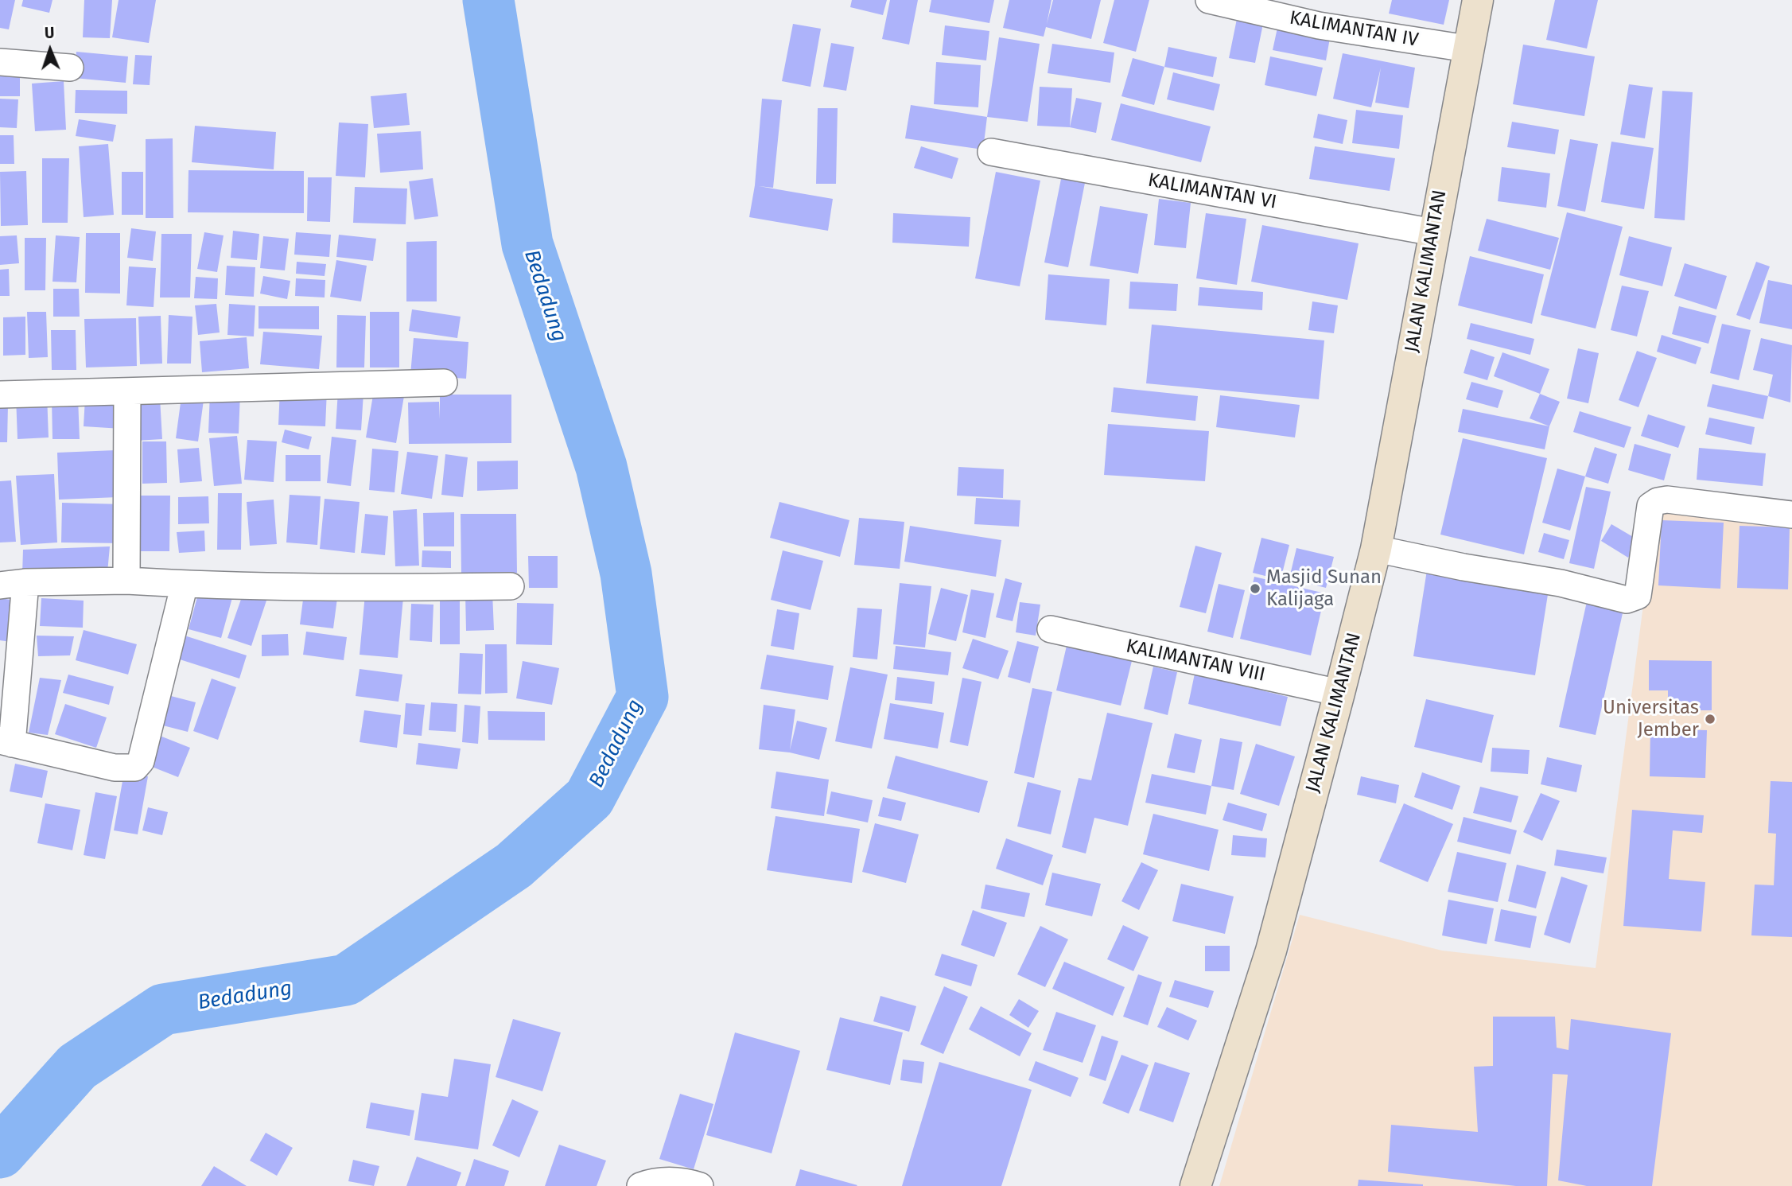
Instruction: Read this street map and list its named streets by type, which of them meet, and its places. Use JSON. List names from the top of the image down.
{
  "streets": {
    "main road": ["JALAN KALIMANTAN"],
    "street": ["KALIMANTAN IV", "KALIMANTAN VI", "KALIMANTAN VIII"]
  },
  "crossings": [
    ["KALIMANTAN IV", "JALAN KALIMANTAN"],
    ["KALIMANTAN VI", "JALAN KALIMANTAN"],
    ["JALAN KALIMANTAN", "KALIMANTAN VIII"]
  ],
  "water": ["Bedadung"],
  "places": ["Masjid Sunan Kalijaga", "Universitas Jember"],
  "north": "top"
}
